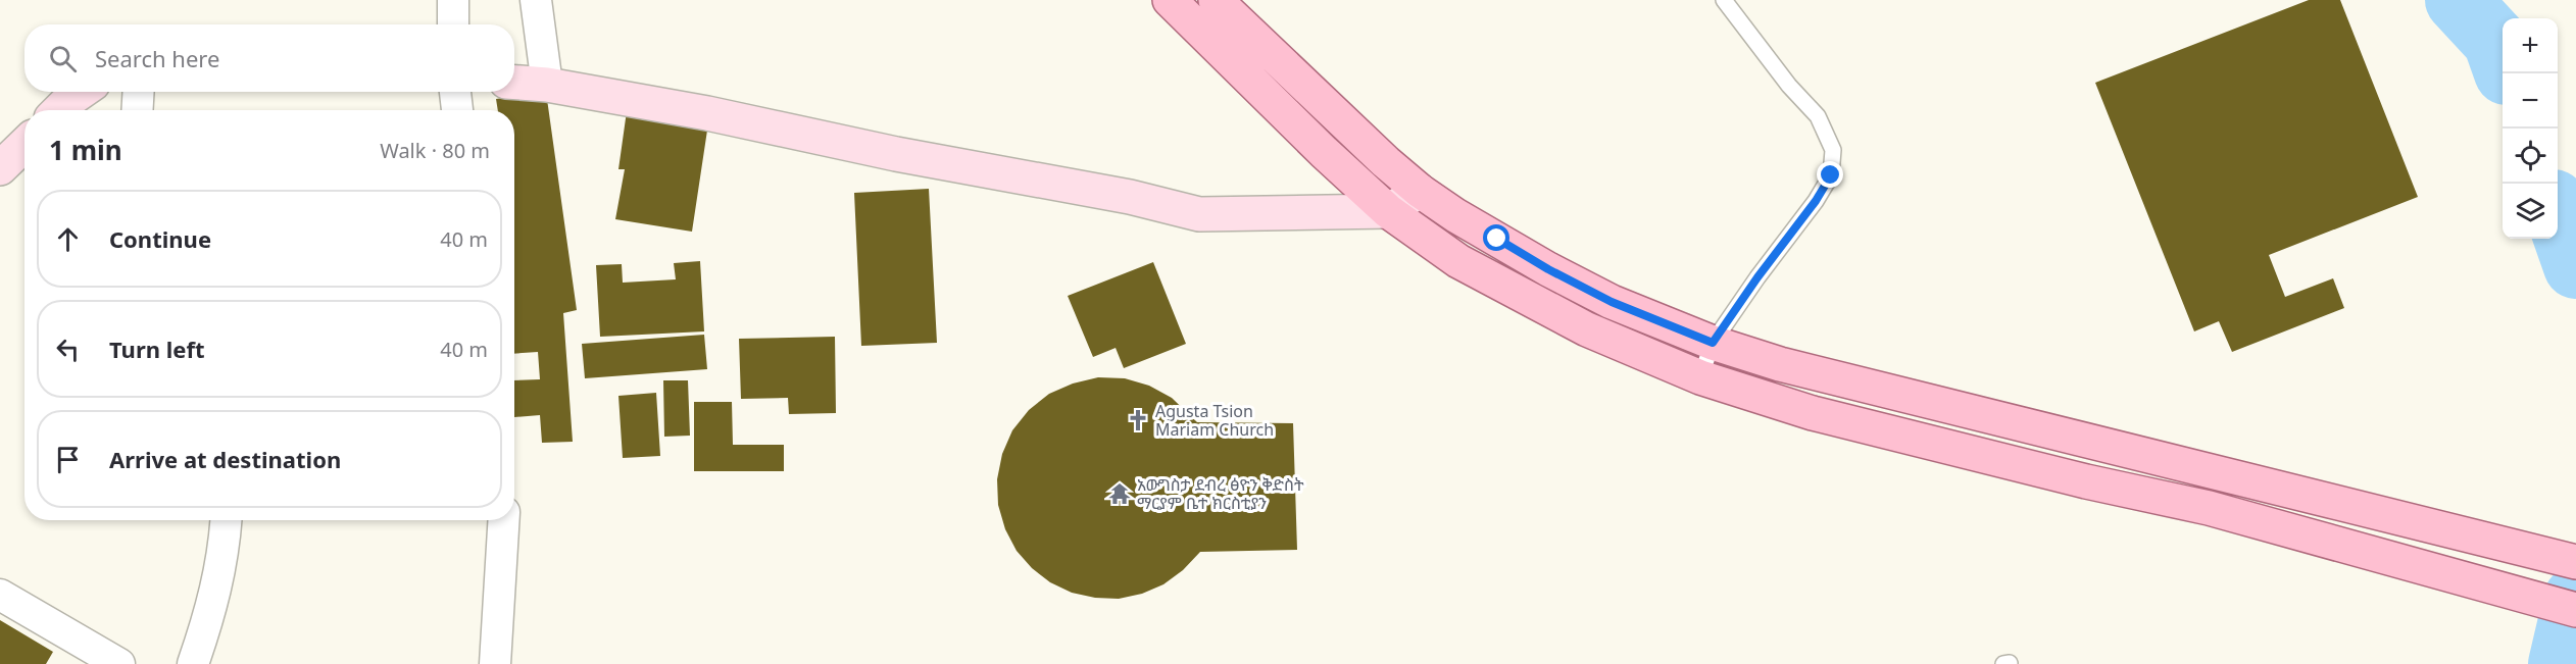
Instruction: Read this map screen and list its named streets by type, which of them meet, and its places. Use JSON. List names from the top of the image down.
{
  "places": {
    "church": ["Agusta Tsion Mariam Church"],
    "temple": ["አውግስታ ደብረ ፅዮን ቅድስት ማርያም ቤተ ክርስቲያን"]
  },
  "page": {
    "map_buttons": ["+", "−"],
    "search": "Search here",
    "heading": ["1 min", "Walk · 80 m"],
    "list": [
      ["Continue", "40 m"],
      ["Turn left", "40 m"],
      "Arrive at destination"
    ]
  }
}
